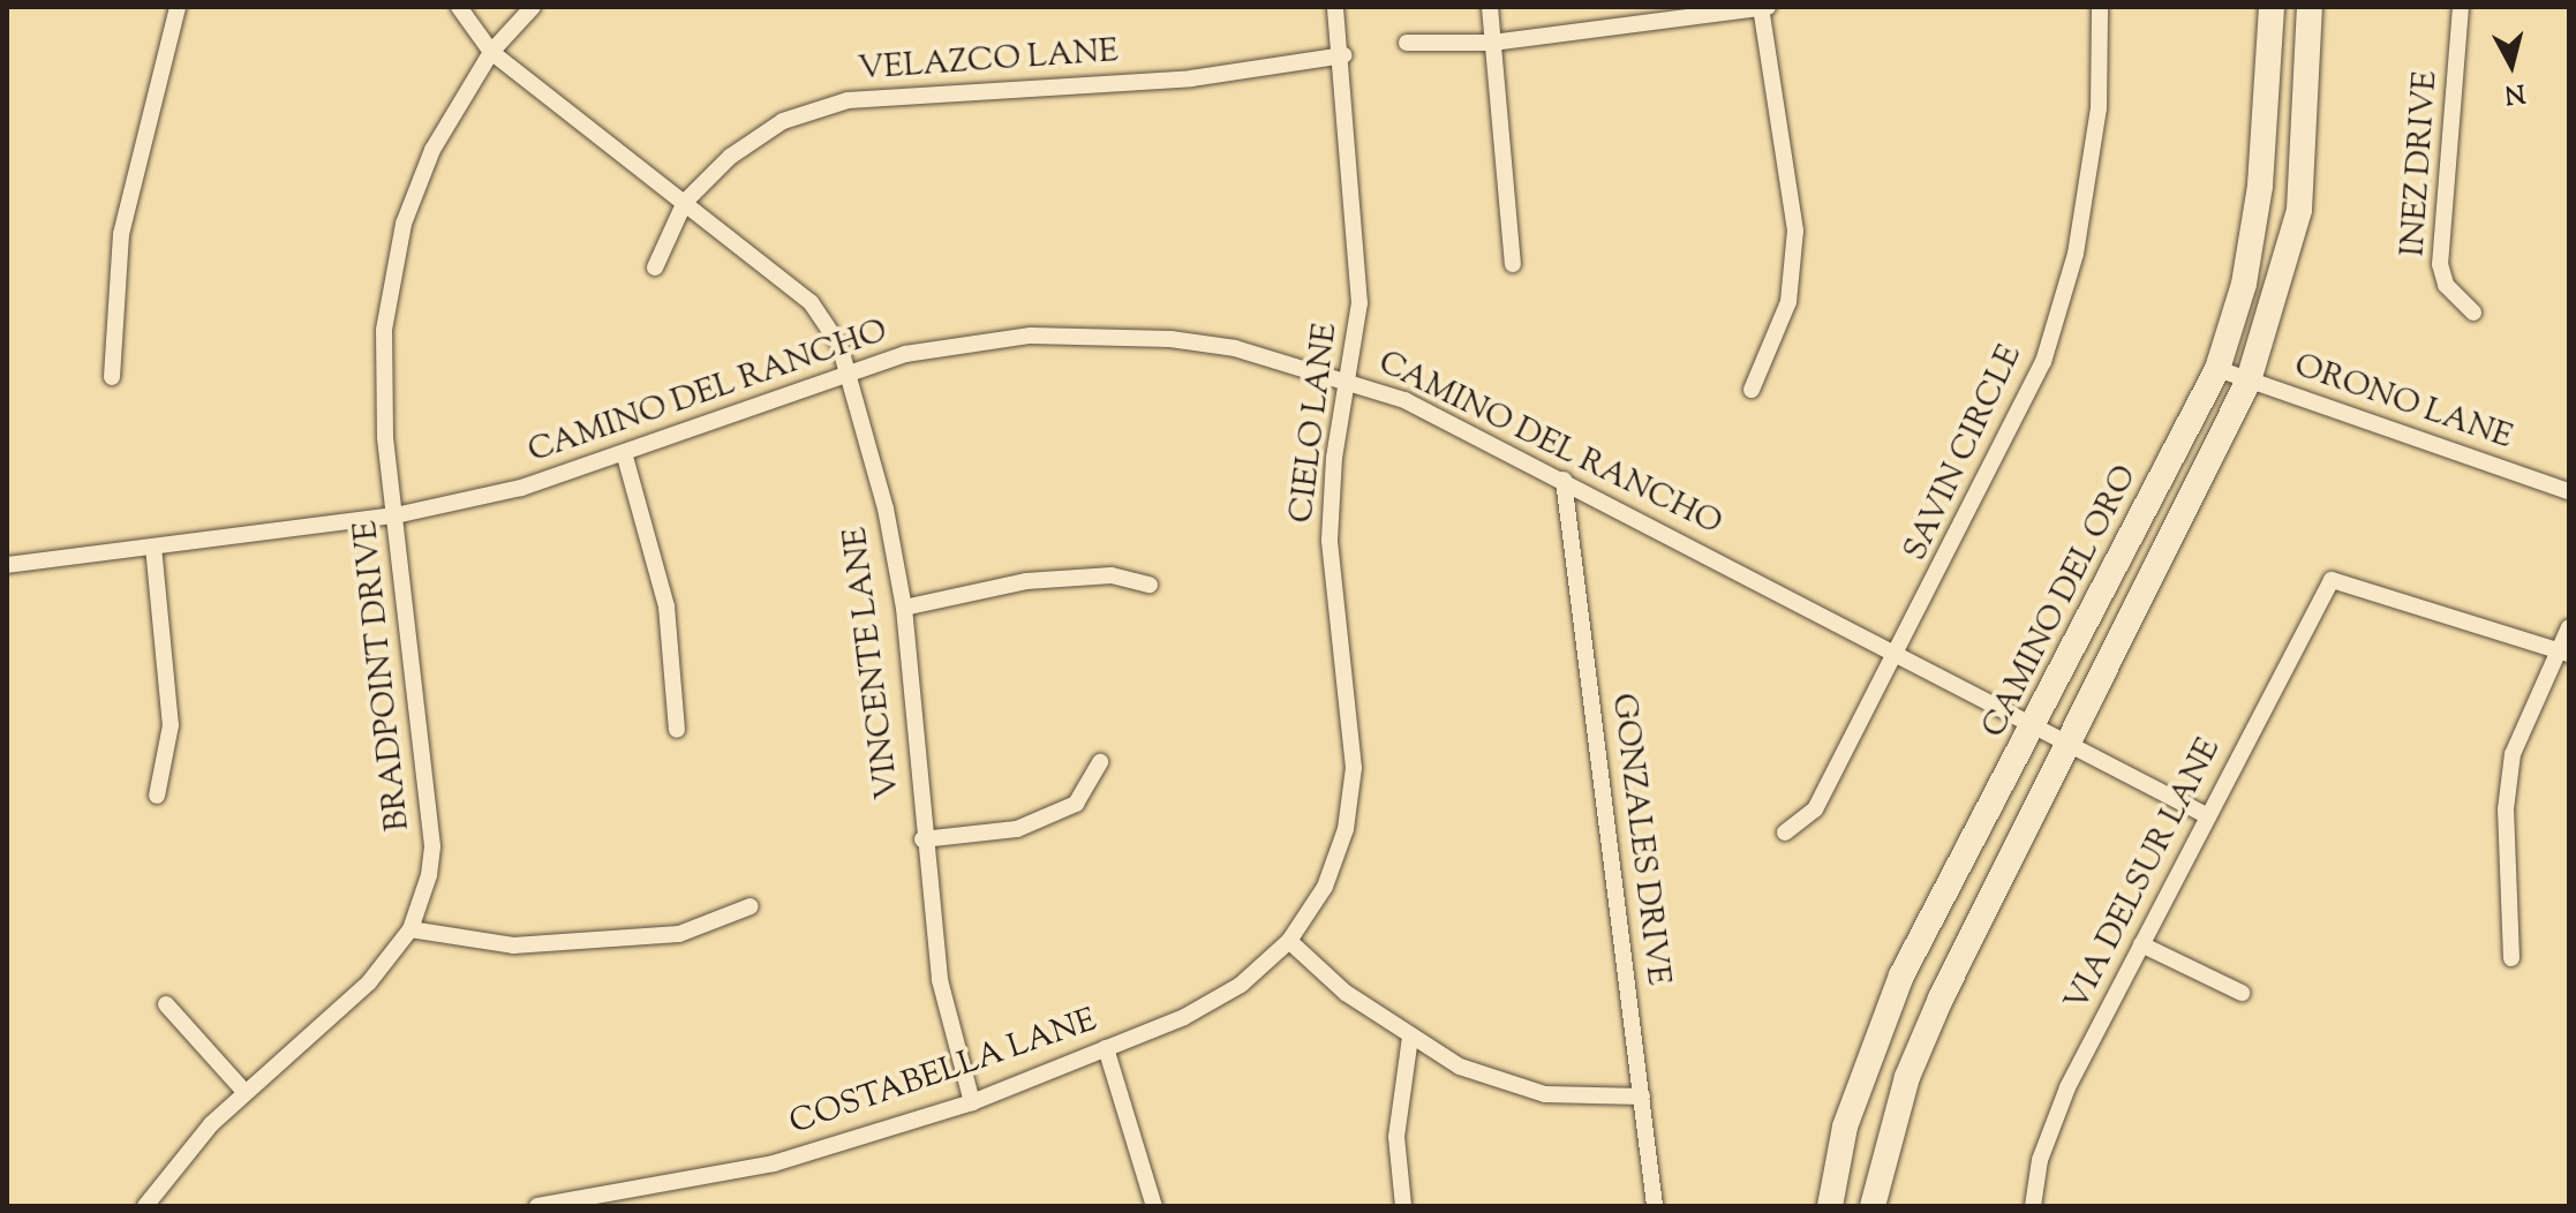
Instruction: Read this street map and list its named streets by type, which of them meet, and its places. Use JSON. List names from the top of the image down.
{
  "streets": {
    "street": [
      "VELAZCO LANE",
      "INEZ DRIVE",
      "CAMINO DEL RANCHO",
      "ORONO LANE",
      "CIELO LANE",
      "SAVIN CIRCLE",
      "CAMINO DEL ORO",
      "VINCENTE LANE",
      "BRADPOINT DRIVE",
      "GONZALES DRIVE",
      "VIA DELSUR LANE",
      "COSTABELLA LANE"
    ]
  },
  "crossings": [
    ["VELAZCO LANE", "CIELO LANE"],
    ["VELAZCO LANE", "VINCENTE LANE"],
    ["CAMINO DEL RANCHO", "CIELO LANE"],
    ["CAMINO DEL RANCHO", "SAVIN CIRCLE"],
    ["CAMINO DEL RANCHO", "CAMINO DEL ORO"],
    ["CAMINO DEL RANCHO", "VINCENTE LANE"],
    ["CAMINO DEL RANCHO", "BRADPOINT DRIVE"],
    ["CAMINO DEL RANCHO", "GONZALES DRIVE"],
    ["CAMINO DEL RANCHO", "VIA DELSUR LANE"],
    ["ORONO LANE", "CAMINO DEL ORO"],
    ["CIELO LANE", "COSTABELLA LANE"],
    ["VINCENTE LANE", "BRADPOINT DRIVE"],
    ["VINCENTE LANE", "COSTABELLA LANE"]
  ],
  "north": "bottom"
}
